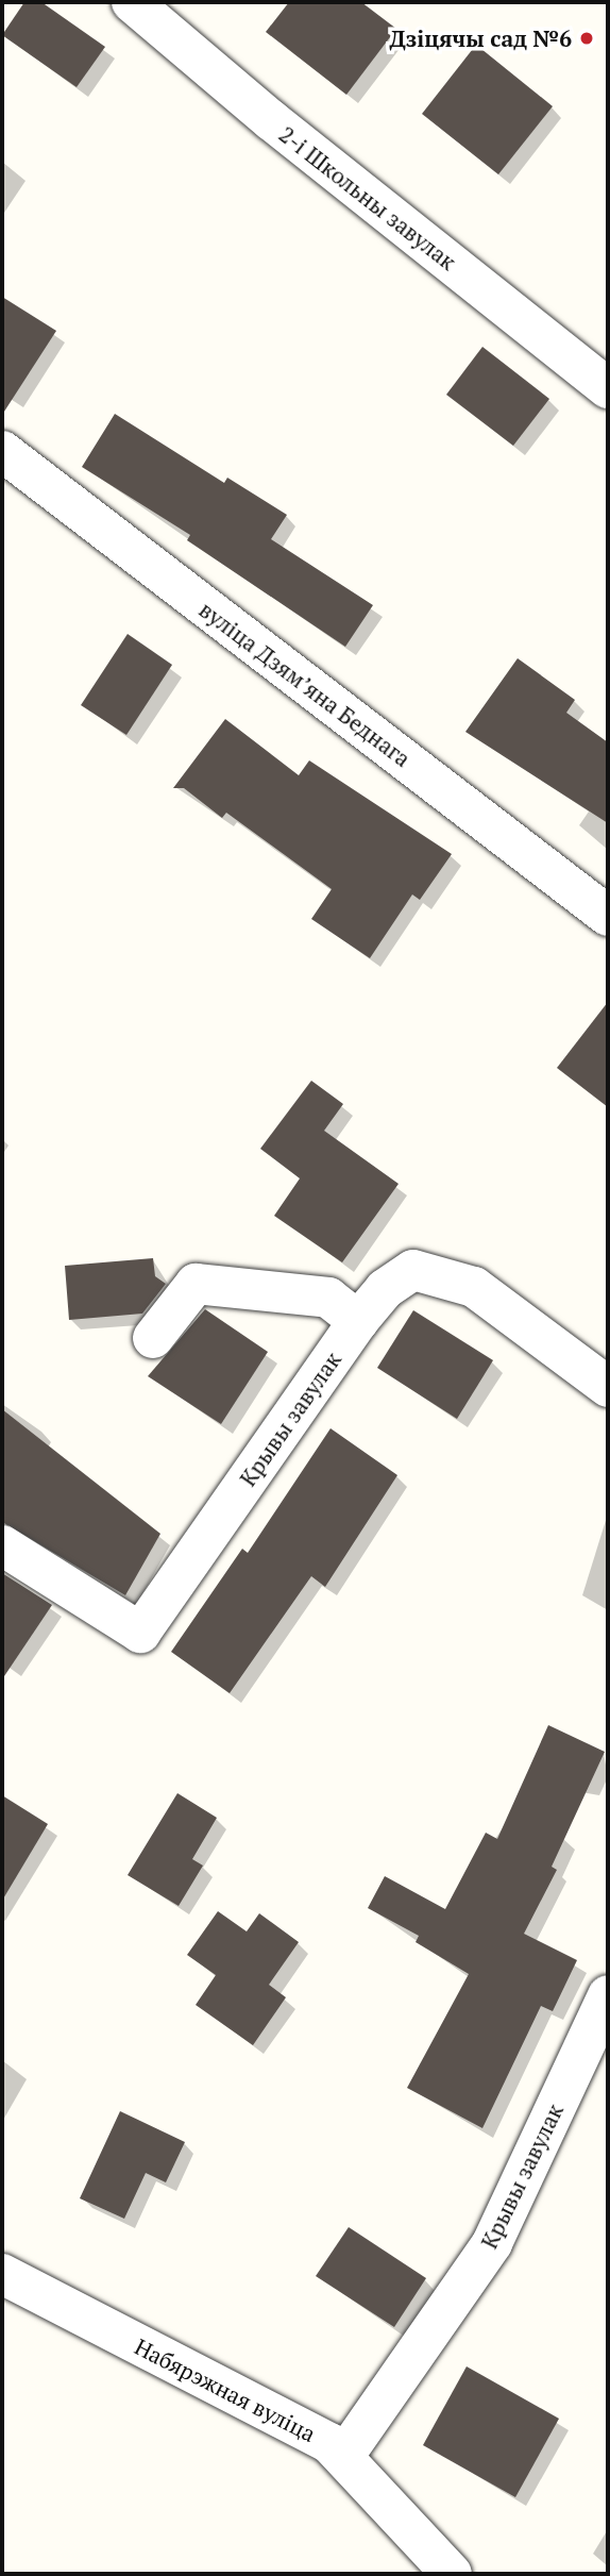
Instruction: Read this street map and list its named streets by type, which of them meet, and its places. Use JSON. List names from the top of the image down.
{
  "streets": {
    "street": [
      "2-і Школьны завулак",
      "вуліца Дзямʼяна Беднага",
      "Крывы завулак",
      "Набярэжная вуліца"
    ]
  },
  "crossings": [
    ["Крывы завулак", "Набярэжная вуліца"]
  ],
  "places": ["Дзіцячы сад №6"]
}
